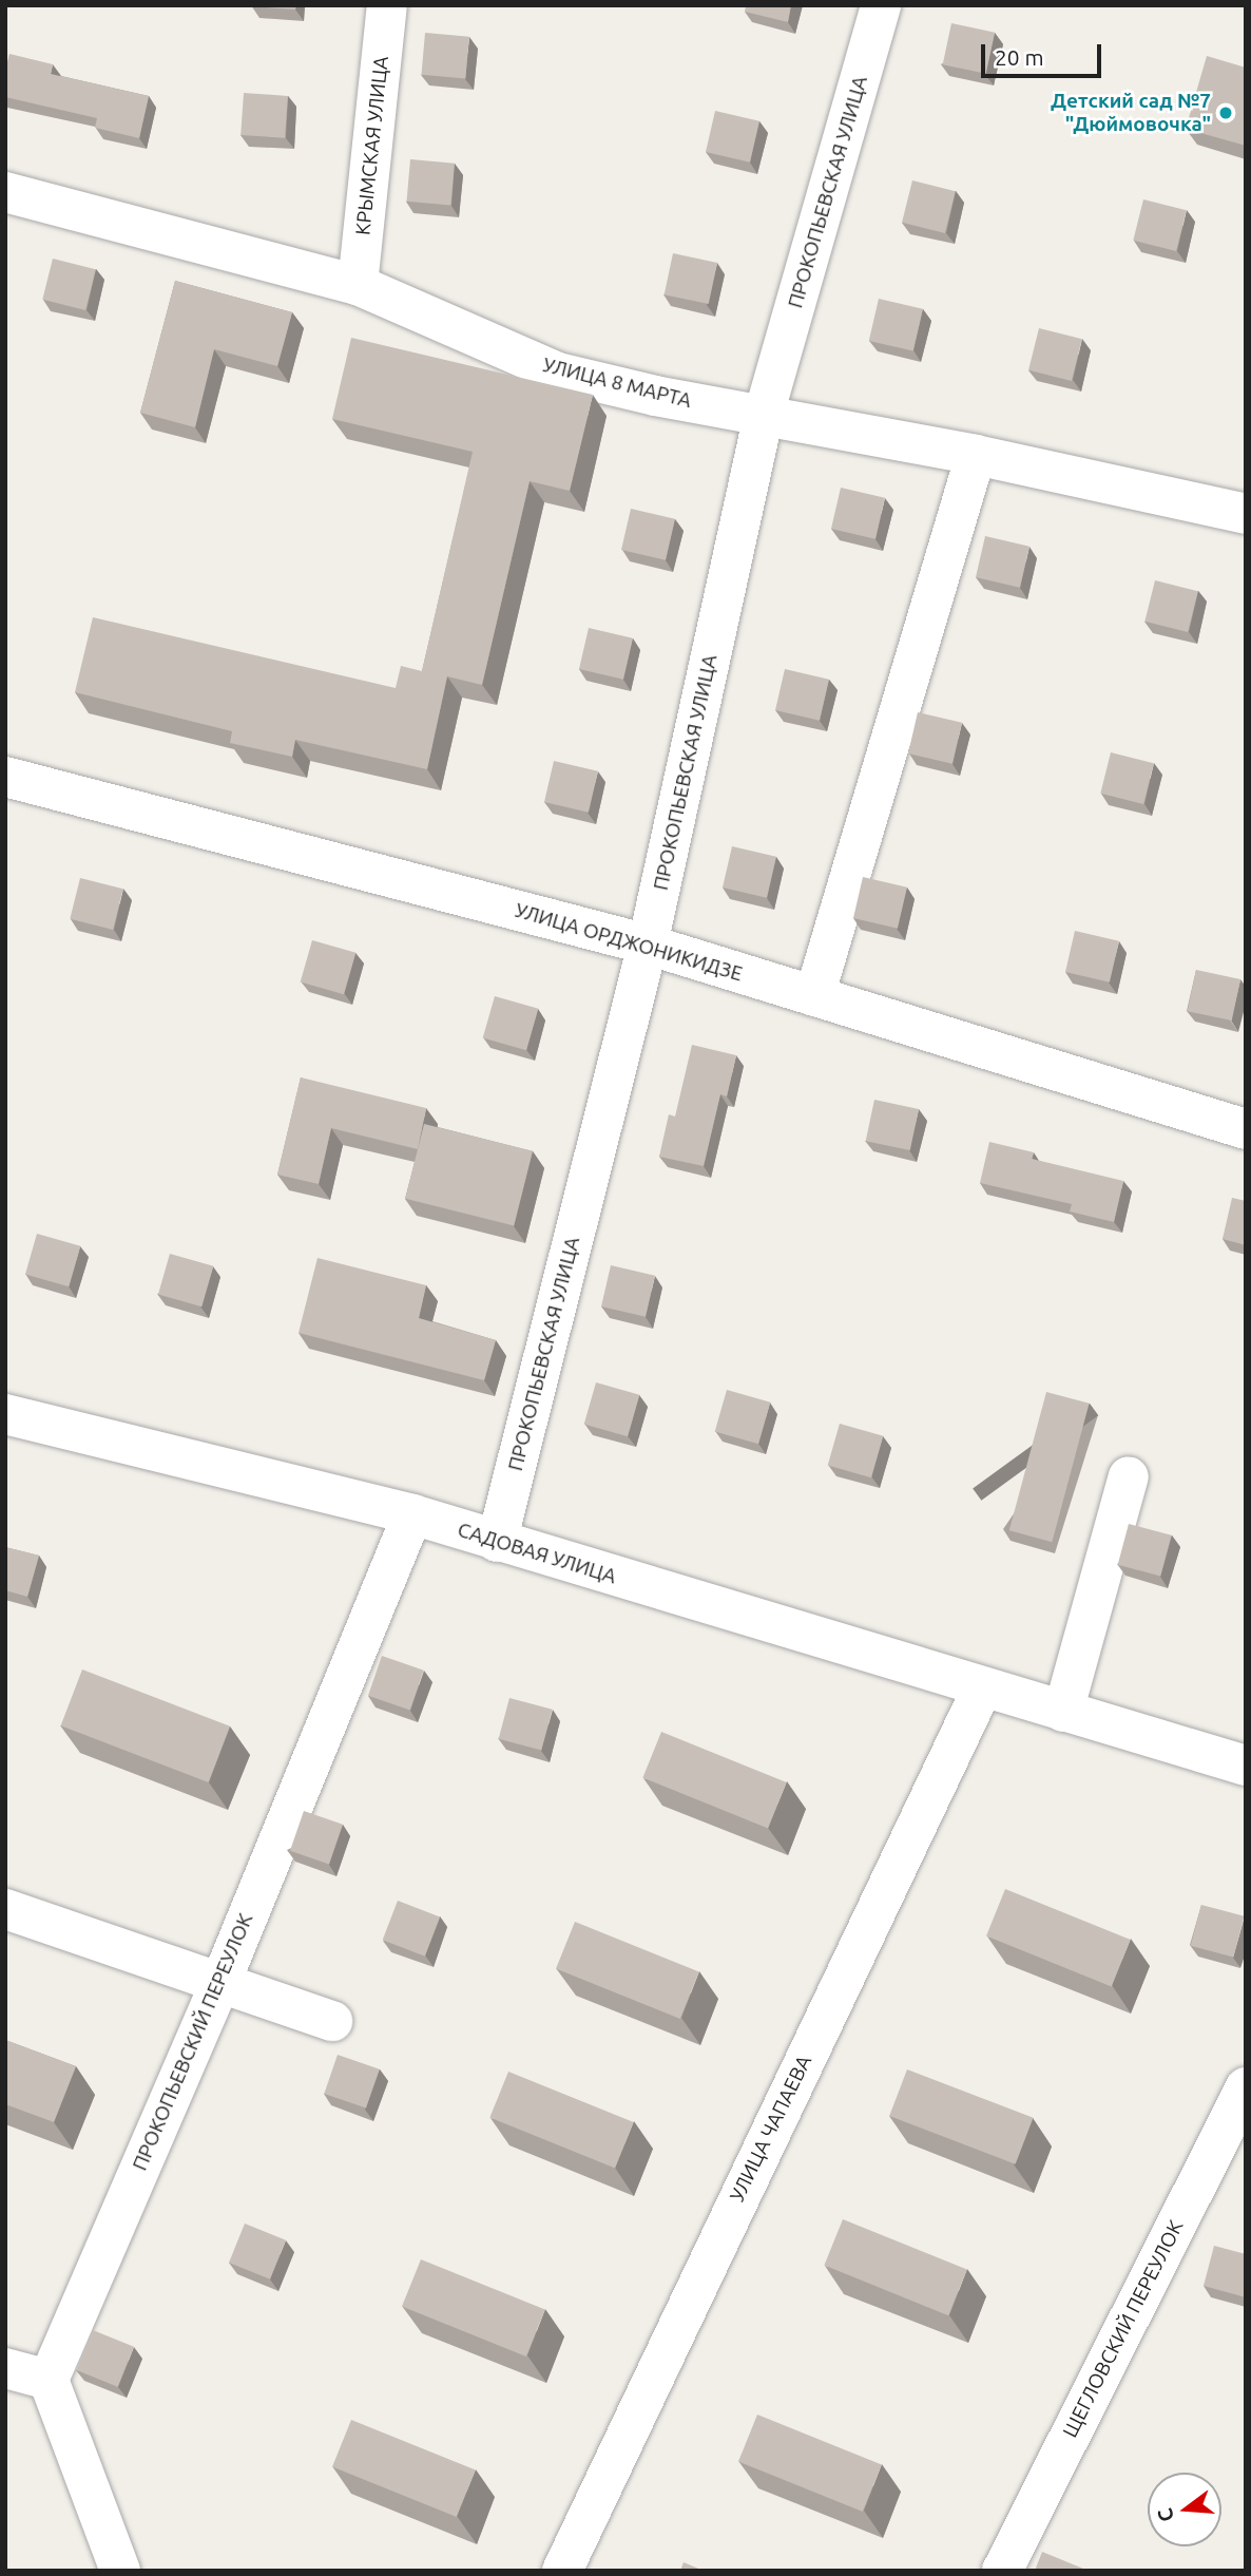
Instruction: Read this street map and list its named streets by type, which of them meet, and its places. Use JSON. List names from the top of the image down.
{
  "streets": {
    "street": [
      "КРЫМСКАЯ УЛИЦА",
      "ПРОКОПЬЕВСКАЯ УЛИЦА",
      "УЛИЦА 8 МАРТА",
      "УЛИЦА ОРДЖОНИКИДЗЕ",
      "САДОВАЯ УЛИЦА",
      "ПРОКОПЬЕВСКИЙ ПЕРЕУЛОК",
      "УЛИЦА ЧАПАЕВА",
      "ЩЕГЛОВСКИЙ ПЕРЕУЛОК"
    ]
  },
  "crossings": [
    ["КРЫМСКАЯ УЛИЦА", "УЛИЦА 8 МАРТА"],
    ["ПРОКОПЬЕВСКАЯ УЛИЦА", "УЛИЦА 8 МАРТА"],
    ["ПРОКОПЬЕВСКАЯ УЛИЦА", "УЛИЦА ОРДЖОНИКИДЗЕ"],
    ["ПРОКОПЬЕВСКАЯ УЛИЦА", "САДОВАЯ УЛИЦА"],
    ["САДОВАЯ УЛИЦА", "ПРОКОПЬЕВСКИЙ ПЕРЕУЛОК"],
    ["САДОВАЯ УЛИЦА", "УЛИЦА ЧАПАЕВА"]
  ],
  "places": ["Детский сад №7 \"Дюймовочка\""],
  "scale_bar": "20 m",
  "north": "left"
}
